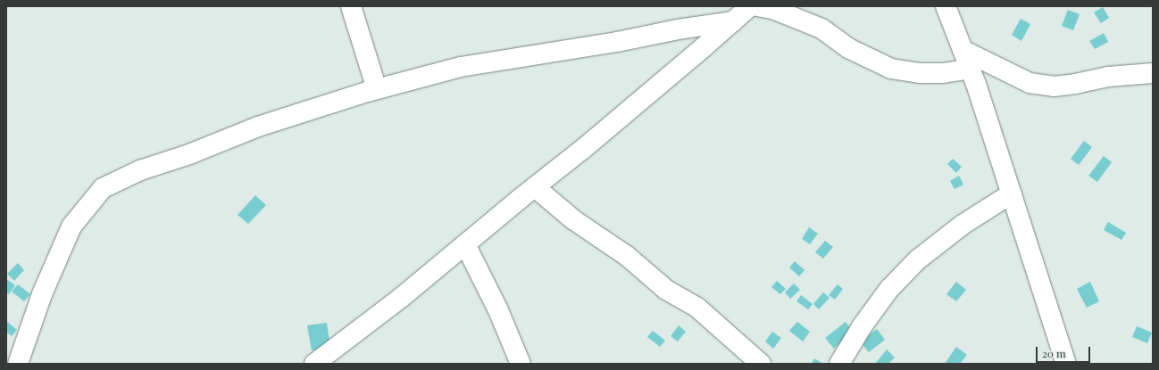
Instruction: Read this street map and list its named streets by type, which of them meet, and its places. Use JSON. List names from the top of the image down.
{
  "scale_bar": "20 m"
}
